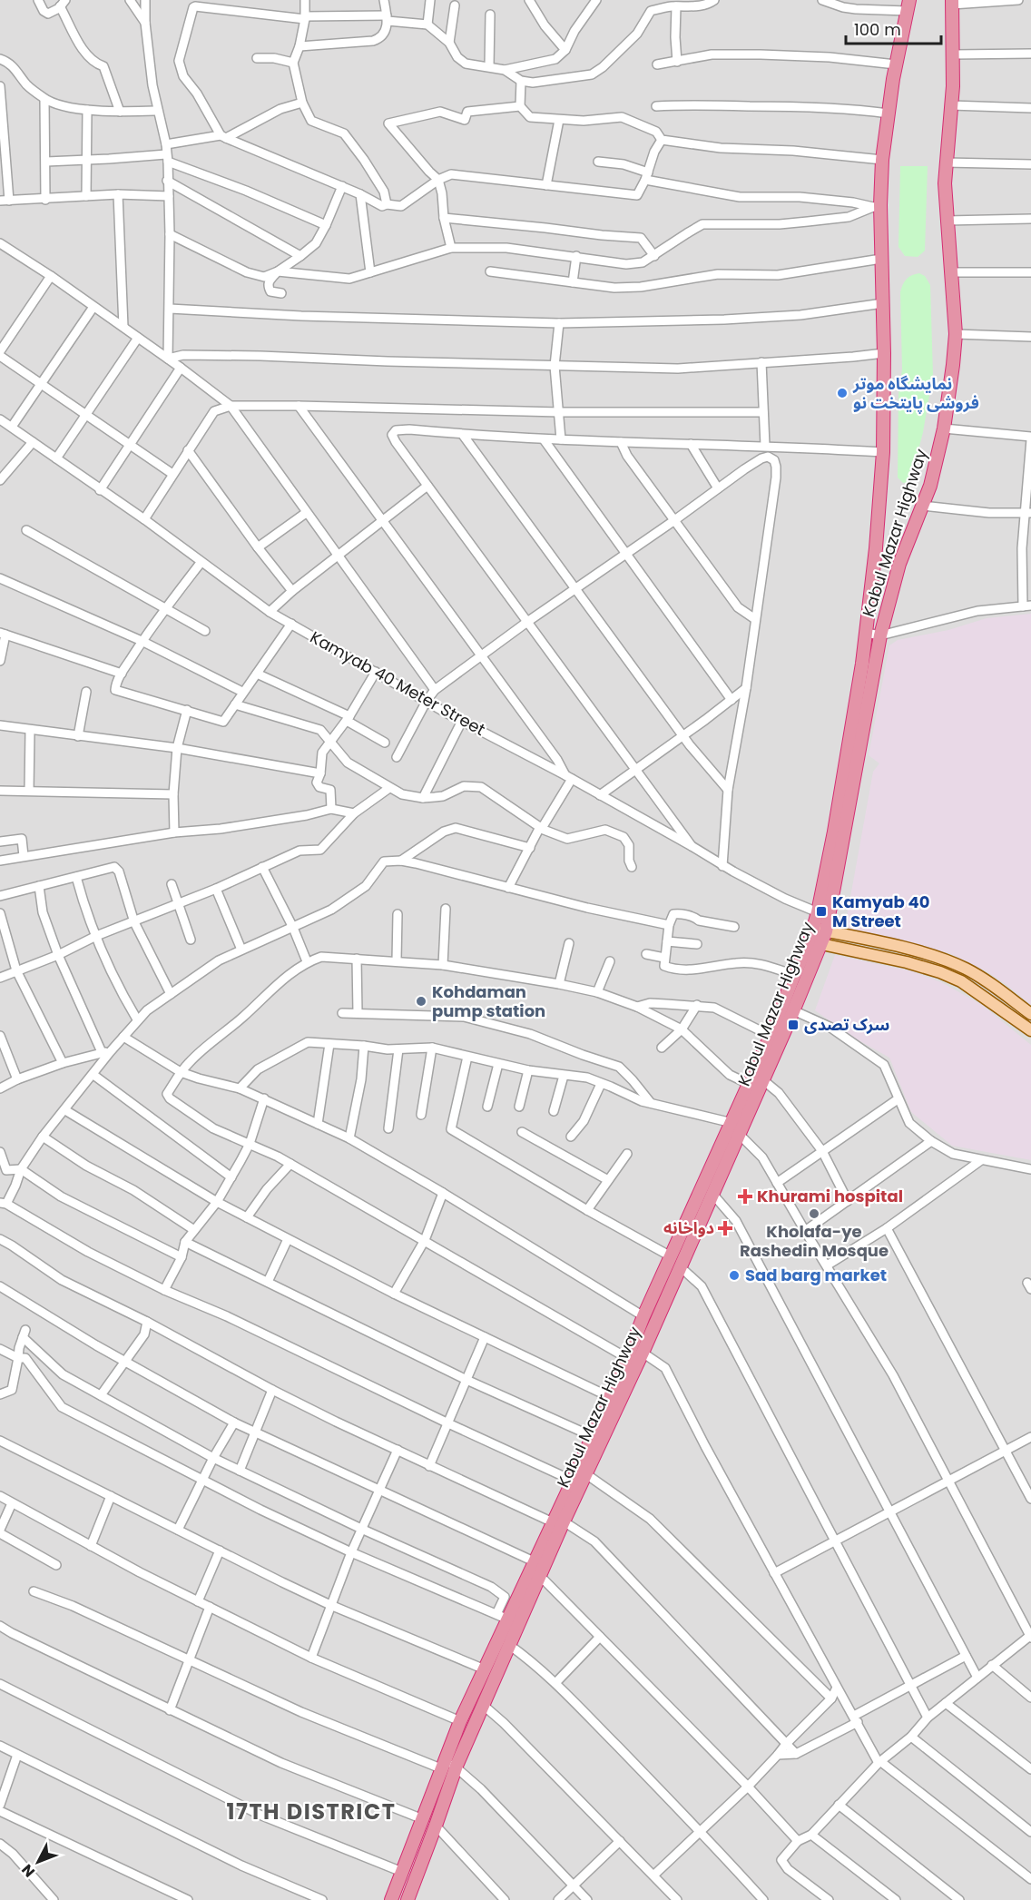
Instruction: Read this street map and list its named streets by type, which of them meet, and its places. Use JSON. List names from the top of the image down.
{
  "streets": {
    "highway": ["Kabul Mazar Highway"],
    "street": ["Kamyab 40 Meter Street"]
  },
  "crossings": [
    ["Kabul Mazar Highway", "Kamyab 40 Meter Street"]
  ],
  "districts": ["17TH DISTRICT"],
  "places": {
    "other": [
      "نمایشگاه موتر فروشی پایتخت نو",
      "Kohdaman pump station",
      "Kholafa-ye Rashedin Mosque",
      "Sad barg market"
    ],
    "transit": ["Kamyab 40 M Street", "سرک تصدی"],
    "health": ["Khurami hospital", "دواخانه"]
  },
  "scale_bar": "100 m",
  "north": "bottom left"
}
